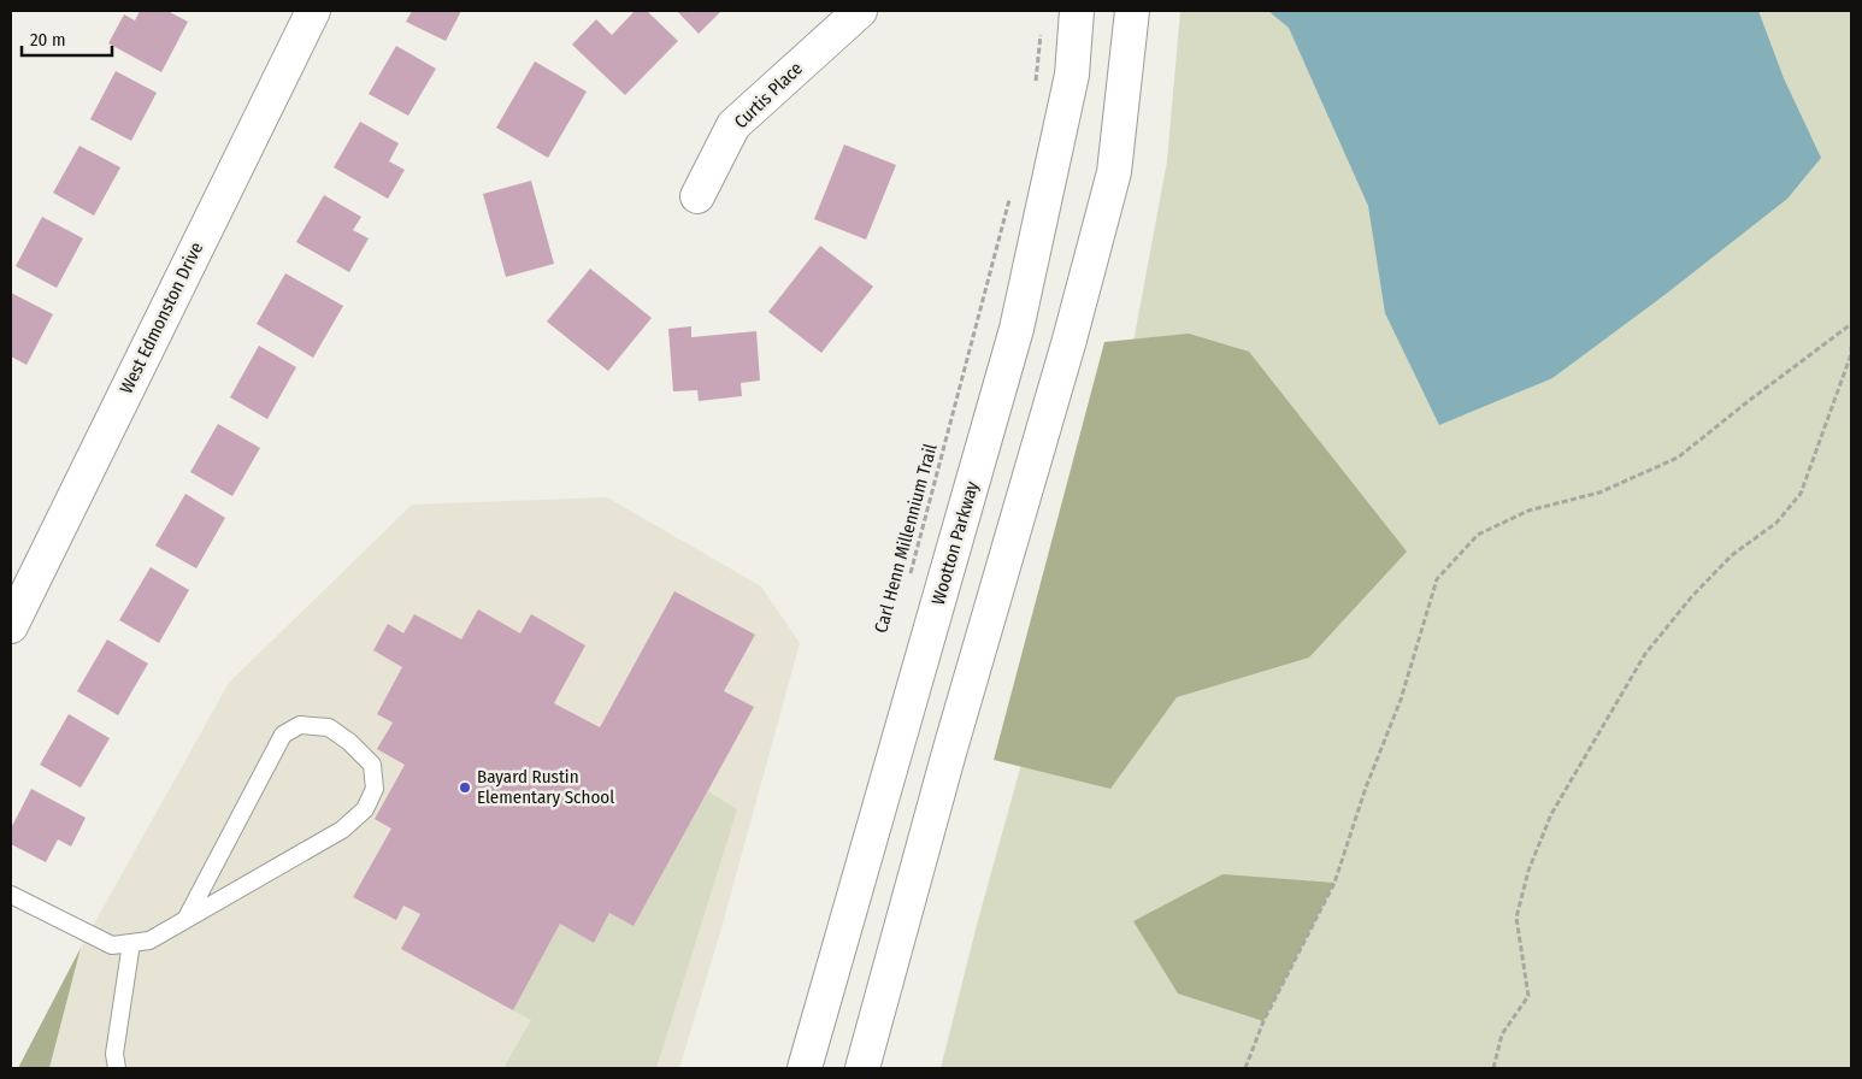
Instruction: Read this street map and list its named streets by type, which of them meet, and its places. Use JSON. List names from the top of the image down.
{
  "streets": {
    "main road": ["Curtis Place", "West Edmonston Drive", "Wootton Parkway"],
    "path": ["Carl Henn Millennium Trail"]
  },
  "places": ["Bayard Rustin Elementary School"],
  "scale_bar": "20 m"
}
